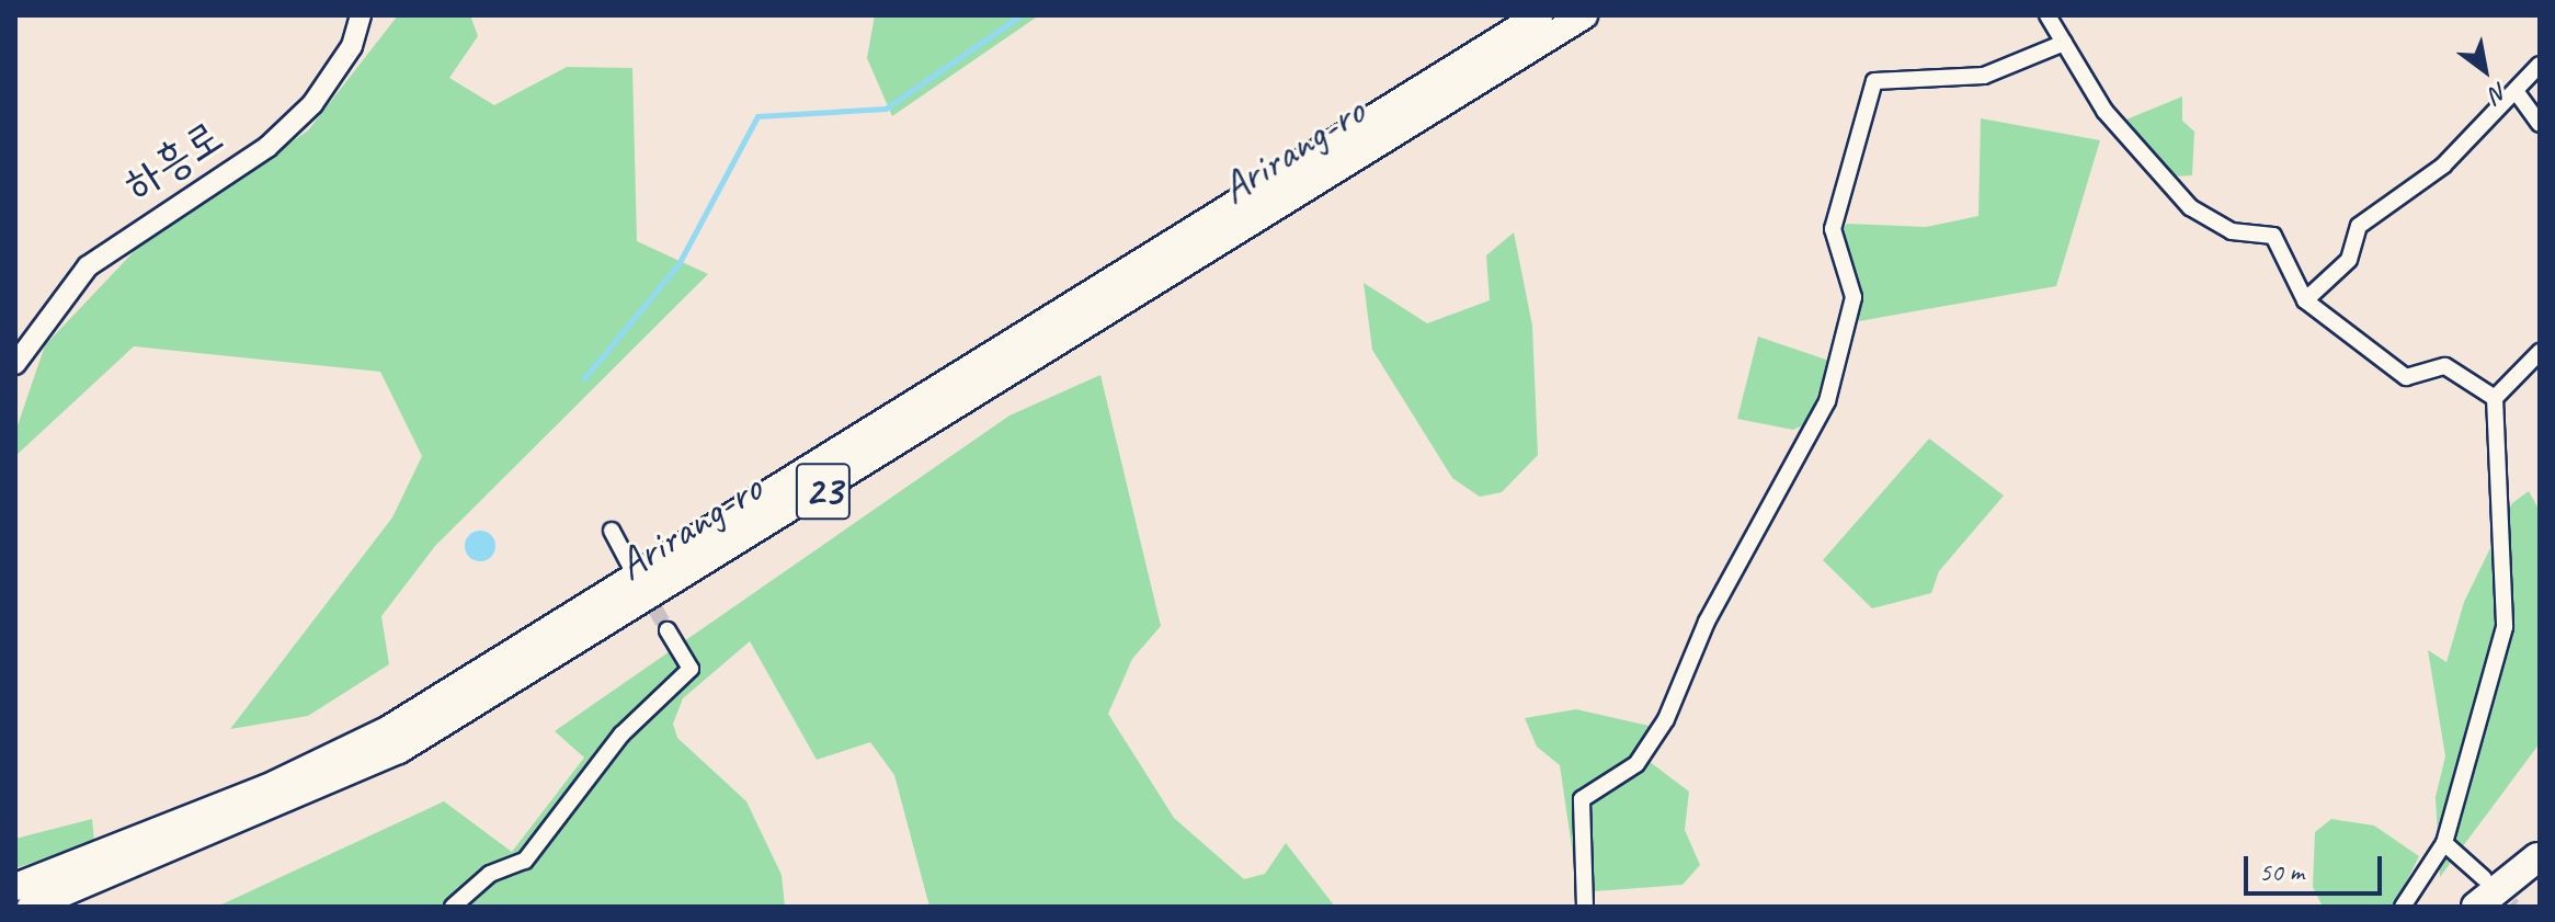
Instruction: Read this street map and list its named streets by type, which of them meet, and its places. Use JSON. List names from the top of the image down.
{
  "streets": {
    "highway": ["Arirang-ro", "23"],
    "street": ["하흥로"]
  },
  "scale_bar": "50 m",
  "north": "bottom right"
}
